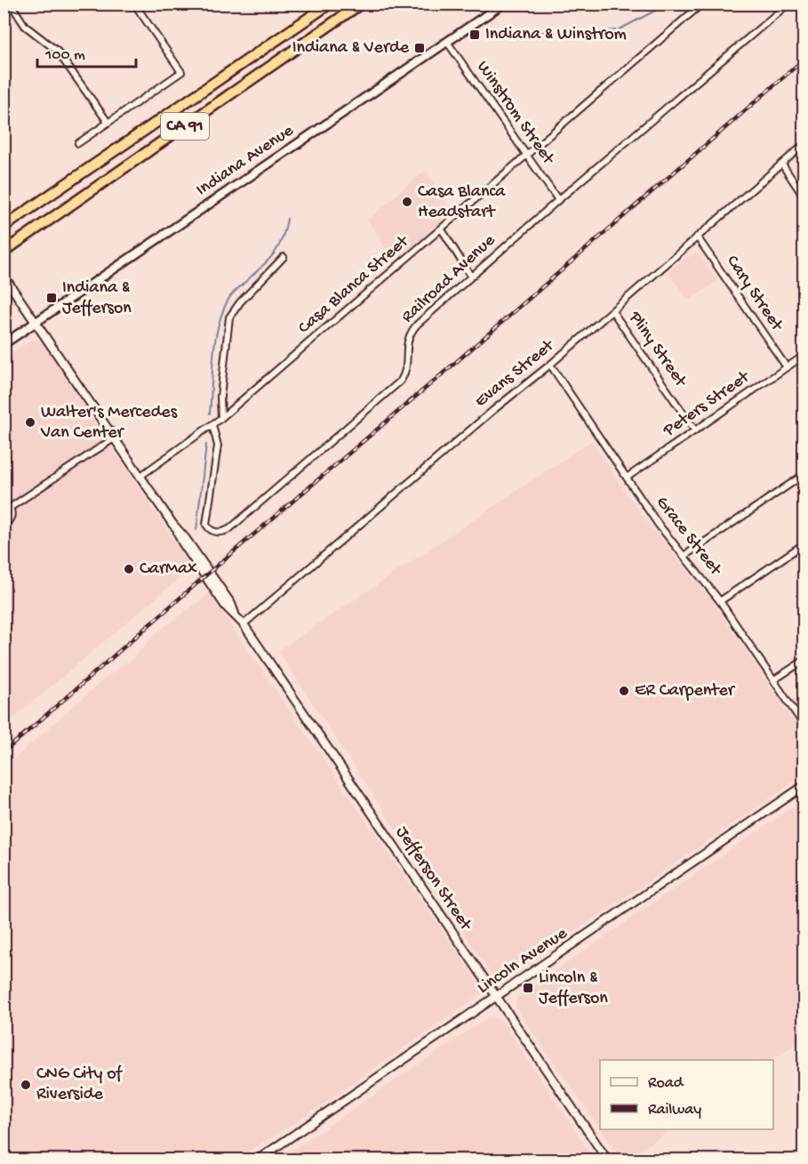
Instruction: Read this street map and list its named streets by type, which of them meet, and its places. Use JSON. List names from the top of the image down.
{
  "streets": {
    "highway": ["CA 91"],
    "main road": ["Indiana Avenue"],
    "street": [
      "Winstrom Street",
      "Railroad Avenue",
      "Casa Blanca Street",
      "Cary Street",
      "Pliny Street",
      "Evans Street",
      "Peters Street",
      "Grace Street",
      "Jefferson Street",
      "Lincoln Avenue"
    ]
  },
  "crossings": [
    ["Winstrom Street", "Indiana Avenue"],
    ["Winstrom Street", "Railroad Avenue"],
    ["Winstrom Street", "Casa Blanca Street"],
    ["Indiana Avenue", "Jefferson Street"],
    ["Railroad Avenue", "Casa Blanca Street"],
    ["Casa Blanca Street", "Jefferson Street"],
    ["Cary Street", "Evans Street"],
    ["Cary Street", "Peters Street"],
    ["Pliny Street", "Evans Street"],
    ["Pliny Street", "Peters Street"],
    ["Evans Street", "Grace Street"],
    ["Evans Street", "Jefferson Street"],
    ["Peters Street", "Grace Street"],
    ["Jefferson Street", "Lincoln Avenue"]
  ],
  "places": {
    "transit": [
      "Indiana & Winstrom",
      "Indiana & Verde",
      "Indiana & Jefferson",
      "Lincoln & Jefferson"
    ],
    "other": [
      "Casa Blanca Headstart",
      "Walter's Mercedes Van Center",
      "CarMax",
      "ER Carpenter",
      "CNG City of Riverside"
    ]
  },
  "legend": ["Road", "Railway"],
  "scale_bar": "100 m"
}
